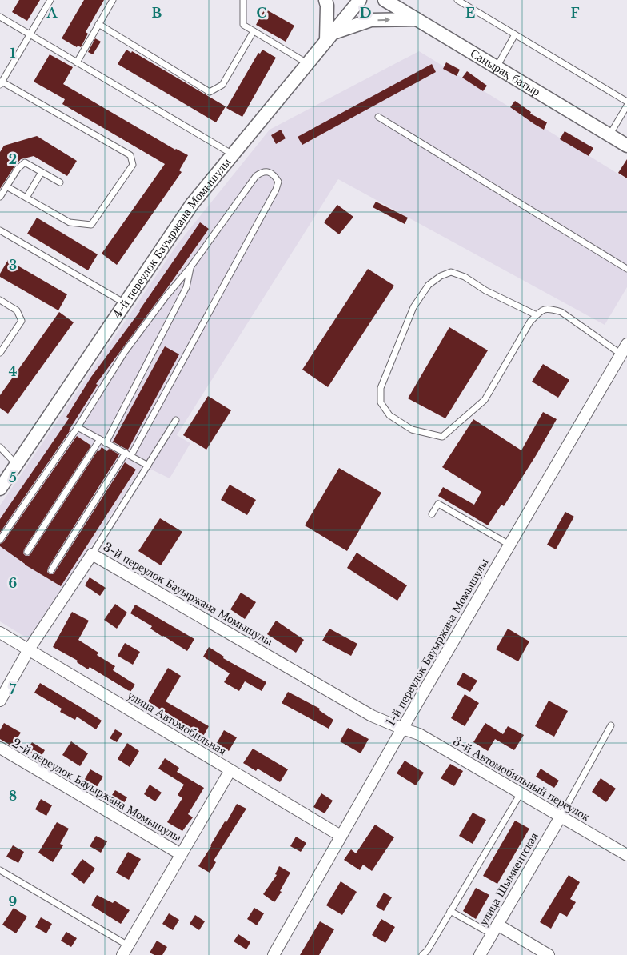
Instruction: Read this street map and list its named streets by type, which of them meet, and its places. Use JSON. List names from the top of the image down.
{
  "streets": {
    "street": [
      "Саңырақ батыр",
      "4-й переулок Бауыржана Момышулы",
      "3-й переулок Бауыржана Момышулы",
      "1-й переулок Бауыржана Момышулы",
      "улица Автомобильная",
      "3-й Автомобильный переулок",
      "2-й переулок Бауыржана Момышулы",
      "улица Шымкентская"
    ]
  },
  "crossings": [
    ["3-й переулок Бауыржана Момышулы", "1-й переулок Бауыржана Момышулы"],
    ["3-й переулок Бауыржана Момышулы", "улица Автомобильная"],
    ["3-й переулок Бауыржана Момышулы", "3-й Автомобильный переулок"],
    ["1-й переулок Бауыржана Момышулы", "улица Автомобильная"],
    ["1-й переулок Бауыржана Момышулы", "3-й Автомобильный переулок"],
    ["улица Автомобильная", "2-й переулок Бауыржана Момышулы"],
    ["3-й Автомобильный переулок", "улица Шымкентская"]
  ],
  "grid": {
    "columns": [
      "A",
      "B",
      "C",
      "D",
      "E",
      "F"
    ],
    "rows": [
      "1",
      "2",
      "3",
      "4",
      "5",
      "6",
      "7",
      "8",
      "9"
    ]
  }
}
